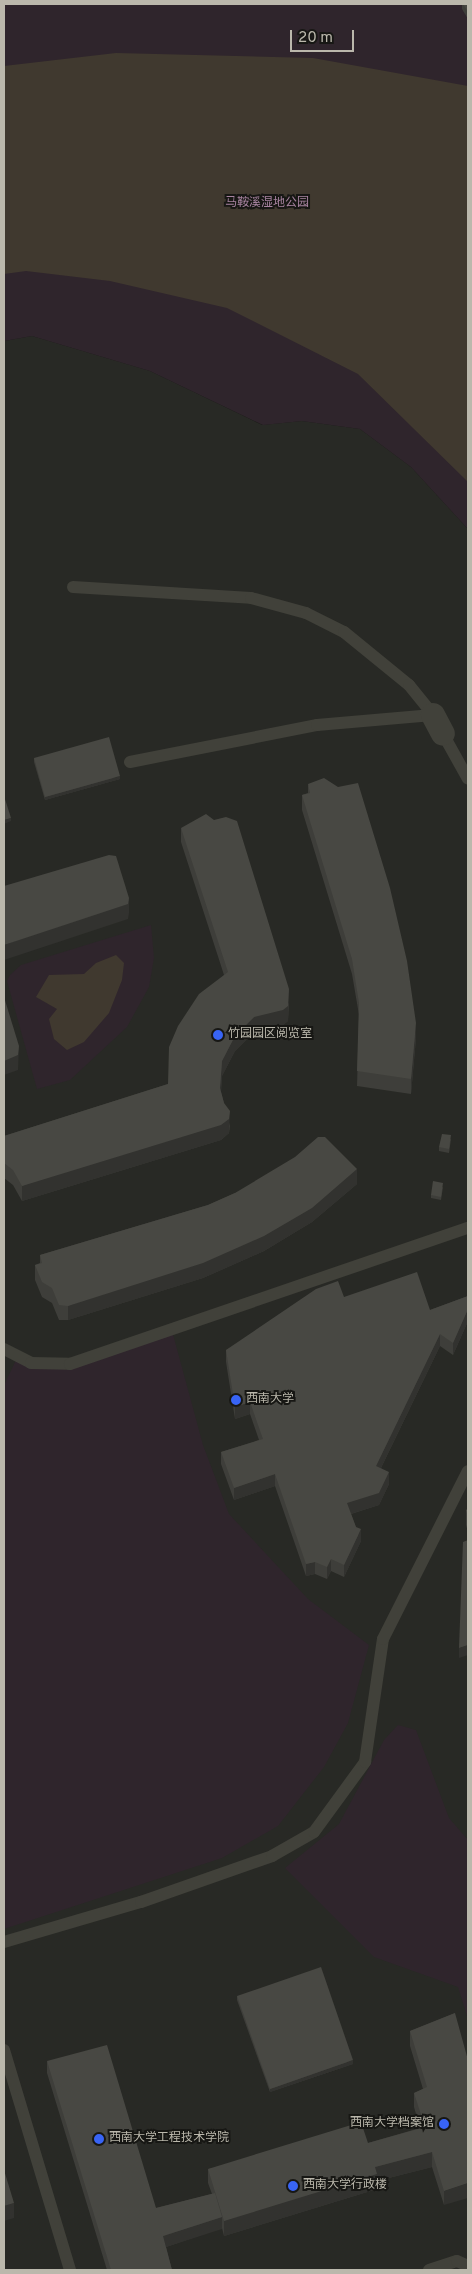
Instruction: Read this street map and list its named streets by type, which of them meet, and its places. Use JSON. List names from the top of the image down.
{
  "parks": ["马鞍溪湿地公园"],
  "places": [
    "竹园园区阅览室",
    "西南大学",
    "西南大学档案馆",
    "西南大学工程技术学院",
    "西南大学行政楼"
  ],
  "scale_bar": "20 m"
}
